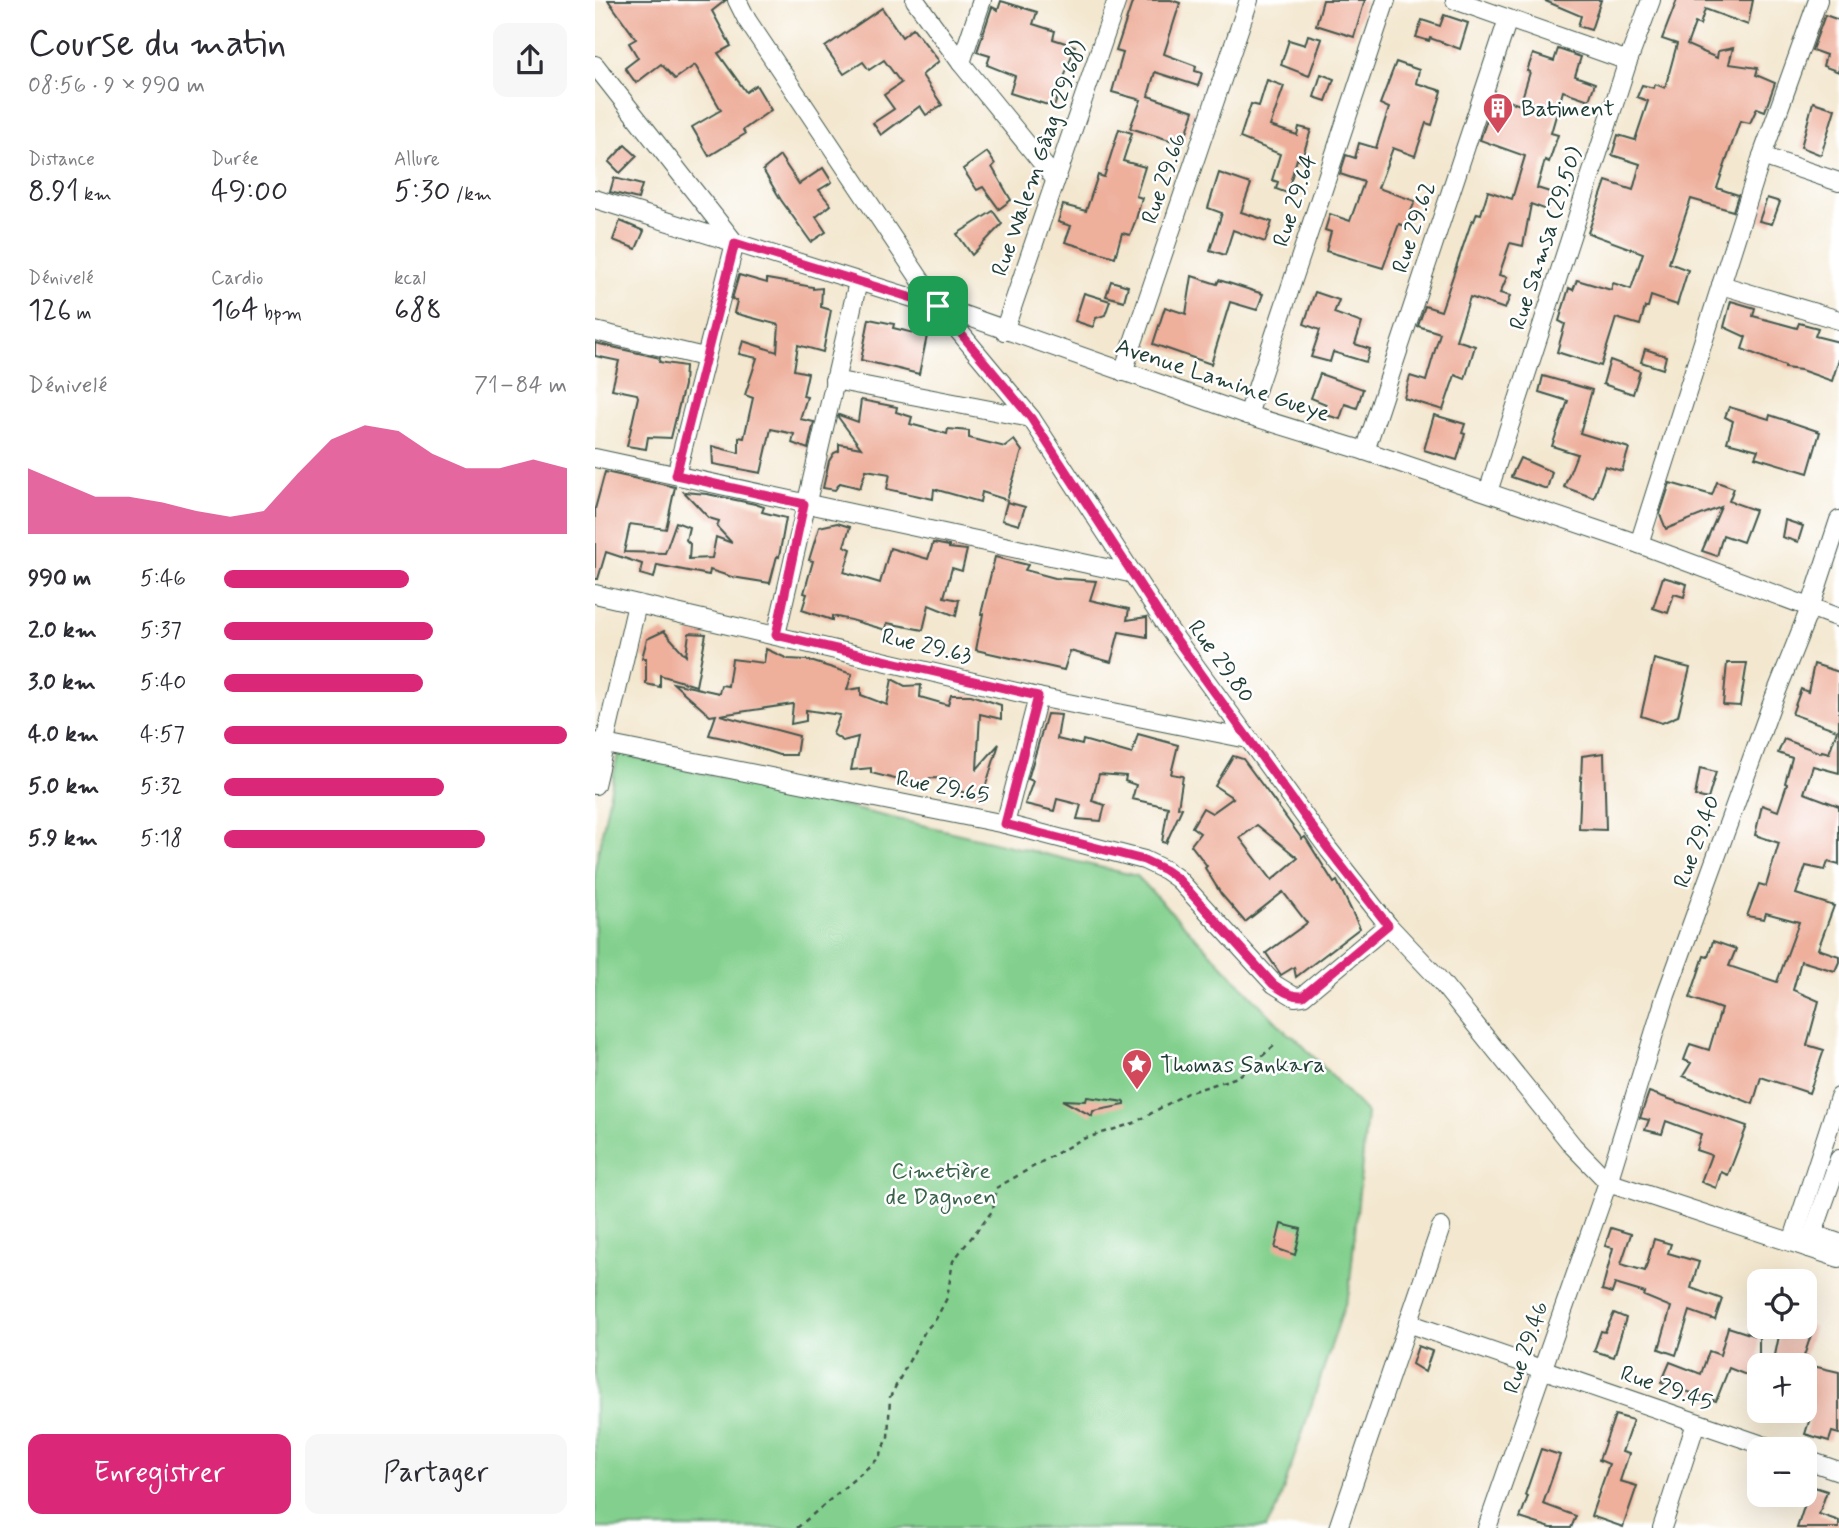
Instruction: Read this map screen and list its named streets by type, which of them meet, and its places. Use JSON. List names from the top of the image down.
{
  "streets": {
    "street": [
      "Rue Walem Gâag (29.68)",
      "Rue 29.66",
      "Rue 29.64",
      "Rue 29.62",
      "Rue Samsa (29.50)",
      "Avenue Lamine Gueye",
      "Rue 29.63",
      "Rue 29.80",
      "Rue 29.65",
      "Rue 29.40",
      "Rue 29.46",
      "Rue 29.45"
    ]
  },
  "crossings": [
    ["Rue Walem Gâag (29.68)", "Avenue Lamine Gueye"],
    ["Rue 29.66", "Avenue Lamine Gueye"],
    ["Rue 29.64", "Avenue Lamine Gueye"],
    ["Rue 29.62", "Avenue Lamine Gueye"],
    ["Rue Samsa (29.50)", "Avenue Lamine Gueye"],
    ["Avenue Lamine Gueye", "Rue 29.80"],
    ["Avenue Lamine Gueye", "Rue 29.40"],
    ["Rue 29.63", "Rue 29.80"],
    ["Rue 29.80", "Rue 29.65"],
    ["Rue 29.80", "Rue 29.40"],
    ["Rue 29.80", "Rue 29.46"],
    ["Rue 29.40", "Rue 29.46"],
    ["Rue 29.46", "Rue 29.45"]
  ],
  "parks": ["Cimetière de Dagnoen"],
  "places": {
    "building": ["Batiment"],
    "place": ["Thomas Sankara"]
  },
  "page": {
    "heading": ["Course du matin", "08:56 · 9 × 990 m"],
    "stats": [
      ["Distance", "8.91 km"],
      ["Durée", "49:00"],
      ["Allure", "5:30 /km"],
      ["Dénivelé", "126 m"],
      ["Cardio", "164 bpm"],
      ["kcal", "688"]
    ],
    "chart": ["Dénivelé", "71–84 m"],
    "list": [
      {
        "name": "990 m",
        "note": "5:46"
      },
      {
        "name": "2.0 km",
        "note": "5:37"
      },
      {
        "name": "3.0 km",
        "note": "5:40"
      },
      {
        "name": "4.0 km",
        "note": "4:57"
      },
      {
        "name": "5.0 km",
        "note": "5:32"
      },
      {
        "name": "5.9 km",
        "note": "5:18"
      }
    ],
    "map_buttons": ["+", "−"],
    "buttons": ["Enregistrer", "Partager"]
  }
}
